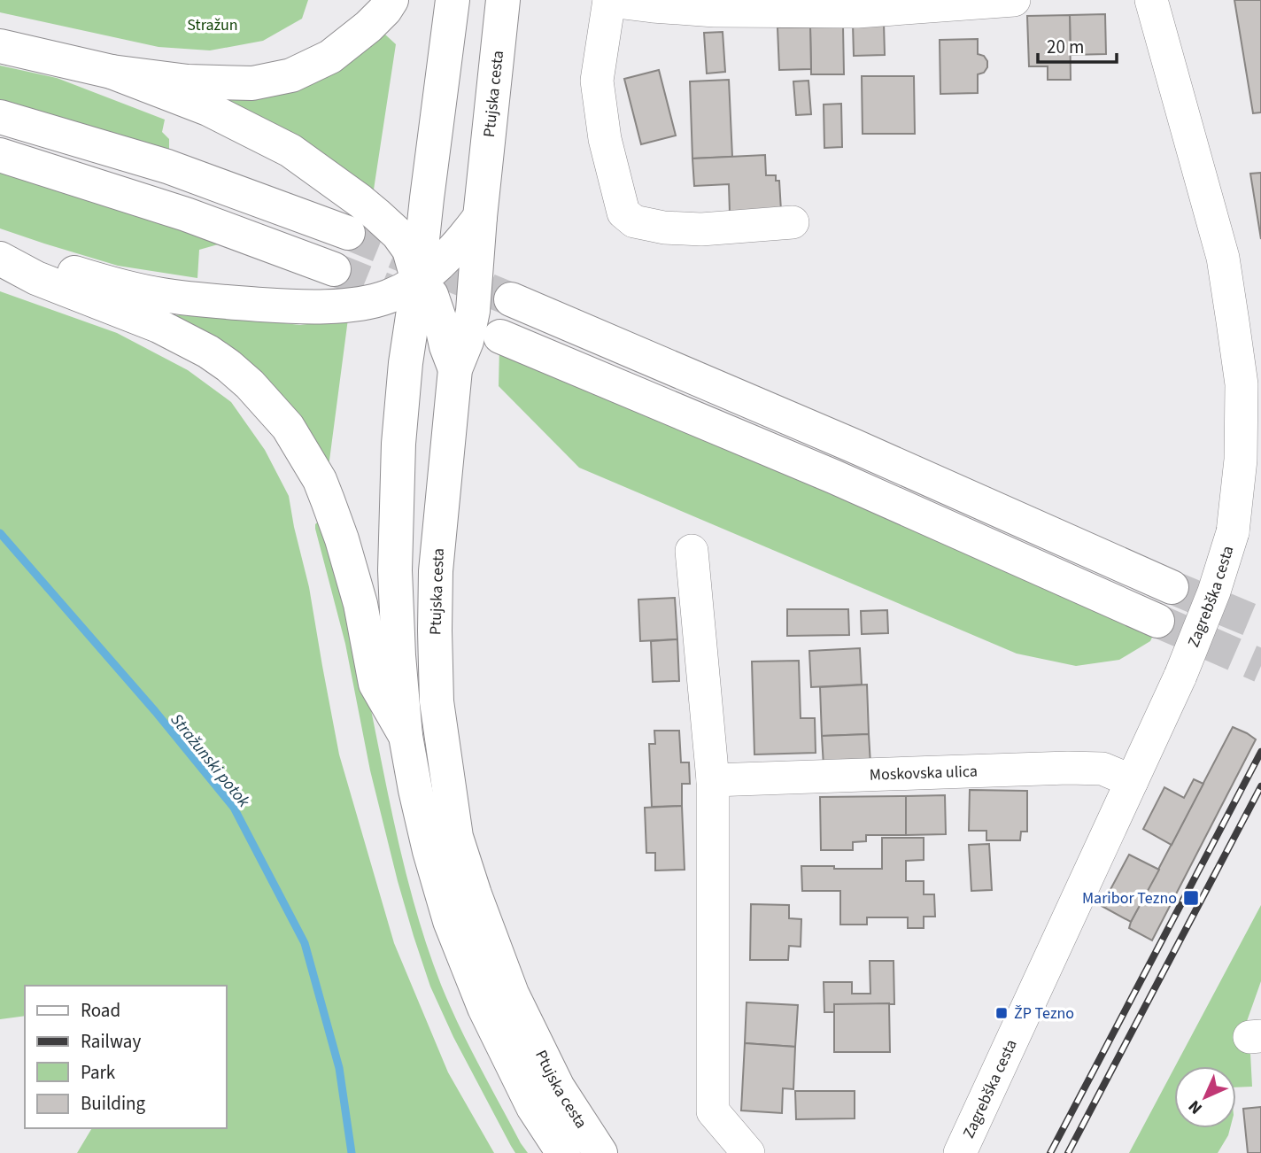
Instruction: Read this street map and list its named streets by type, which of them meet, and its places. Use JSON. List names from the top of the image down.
{
  "streets": {
    "main road": ["Ptujska cesta"],
    "street": ["Zagrebška cesta", "Moskovska ulica"]
  },
  "crossings": [
    ["Zagrebška cesta", "Moskovska ulica"]
  ],
  "water": ["Stražunski potok"],
  "parks": ["Stražun"],
  "places": {
    "transit": ["Maribor Tezno", "ŽP Tezno"]
  },
  "legend": [
    "Road",
    "Railway",
    "Park",
    "Building"
  ],
  "scale_bar": "20 m",
  "north": "bottom left"
}
